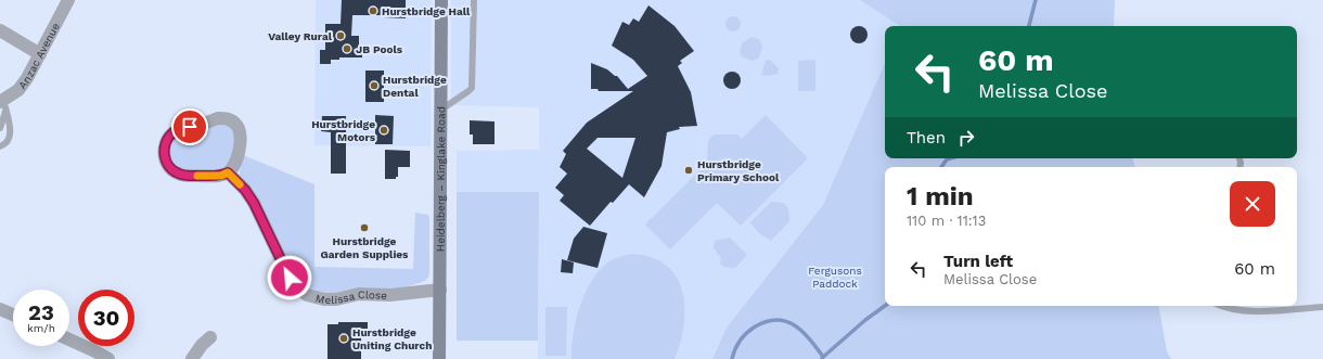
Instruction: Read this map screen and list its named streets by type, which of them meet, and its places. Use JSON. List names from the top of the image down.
{
  "streets": {
    "main road": ["Heidelberg – Kinglake Road"],
    "street": ["Anzac Avenue", "Melissa Close"]
  },
  "crossings": [
    ["Heidelberg – Kinglake Road", "Melissa Close"]
  ],
  "parks": ["Fergusons Paddock"],
  "places": [
    "Hurstbridge Hall",
    "Valley Rural",
    "JB Pools",
    "Hurstbridge Dental",
    "Hurstbridge Motors",
    "Hurstbridge Primary School",
    "Hurstbridge Garden Supplies",
    "Hurstbridge Uniting Church"
  ],
  "page": {
    "turn": ["60 m", "Melissa Close"],
    "then": "Then",
    "heading": ["1 min", "110 m · 11:13"],
    "list": [
      {
        "name": "Turn left",
        "note": "Melissa Close",
        "value": "60 m"
      }
    ],
    "speed": "23 km/h",
    "limit": "30"
  }
}
